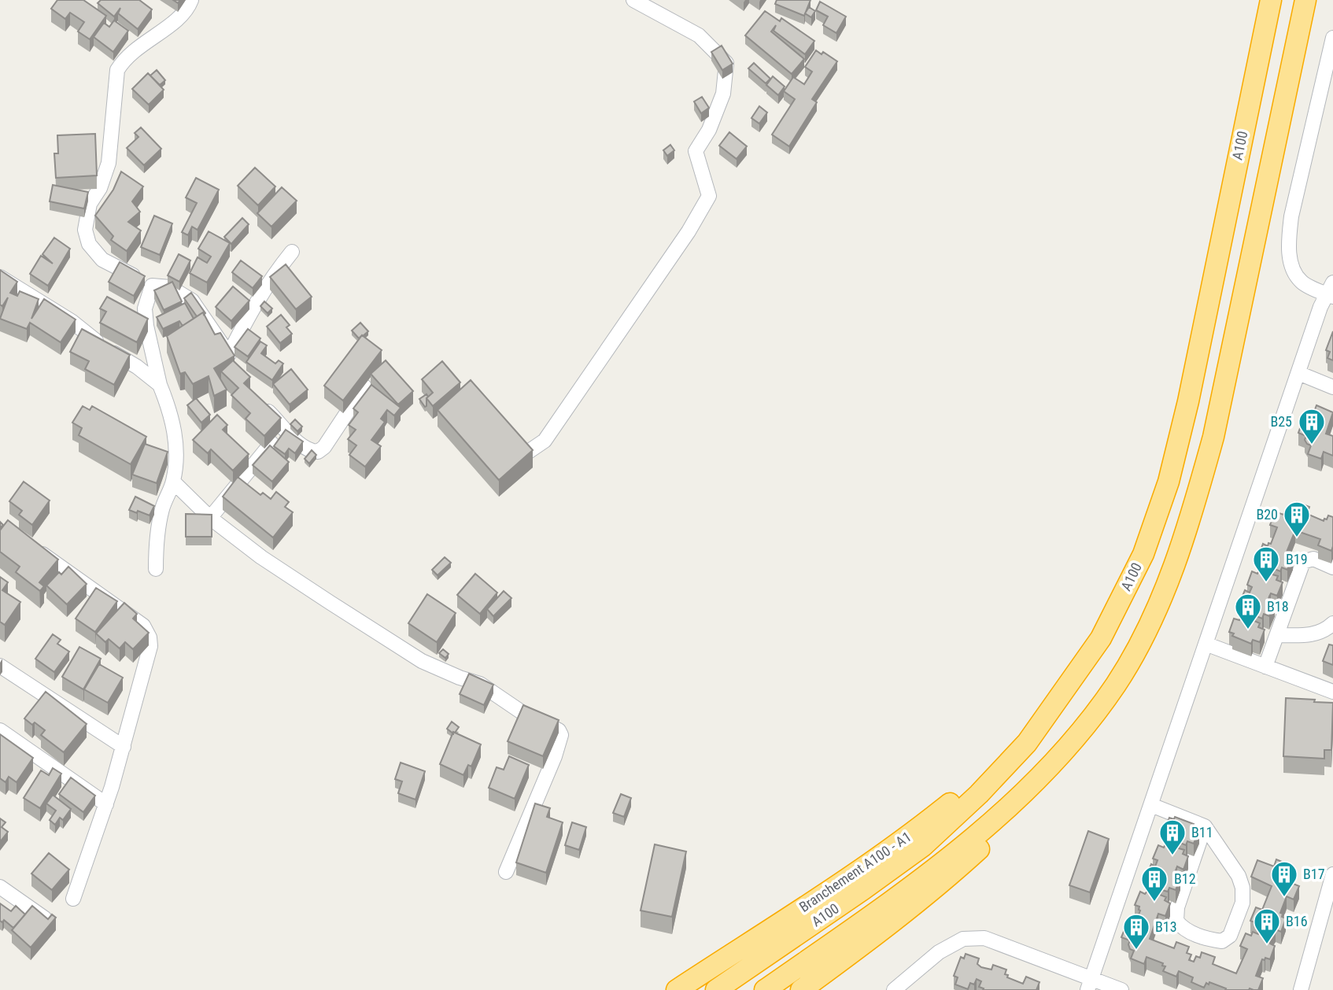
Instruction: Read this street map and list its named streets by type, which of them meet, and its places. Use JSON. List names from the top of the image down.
{
  "streets": {
    "highway": ["A100", "Branchement A100 - A1"]
  },
  "crossings": [
    ["A100", "Branchement A100 - A1"]
  ],
  "places": {
    "building": [
      "B25",
      "B20",
      "B19",
      "B18",
      "B11",
      "B17",
      "B12",
      "B16",
      "B13"
    ]
  }
}
